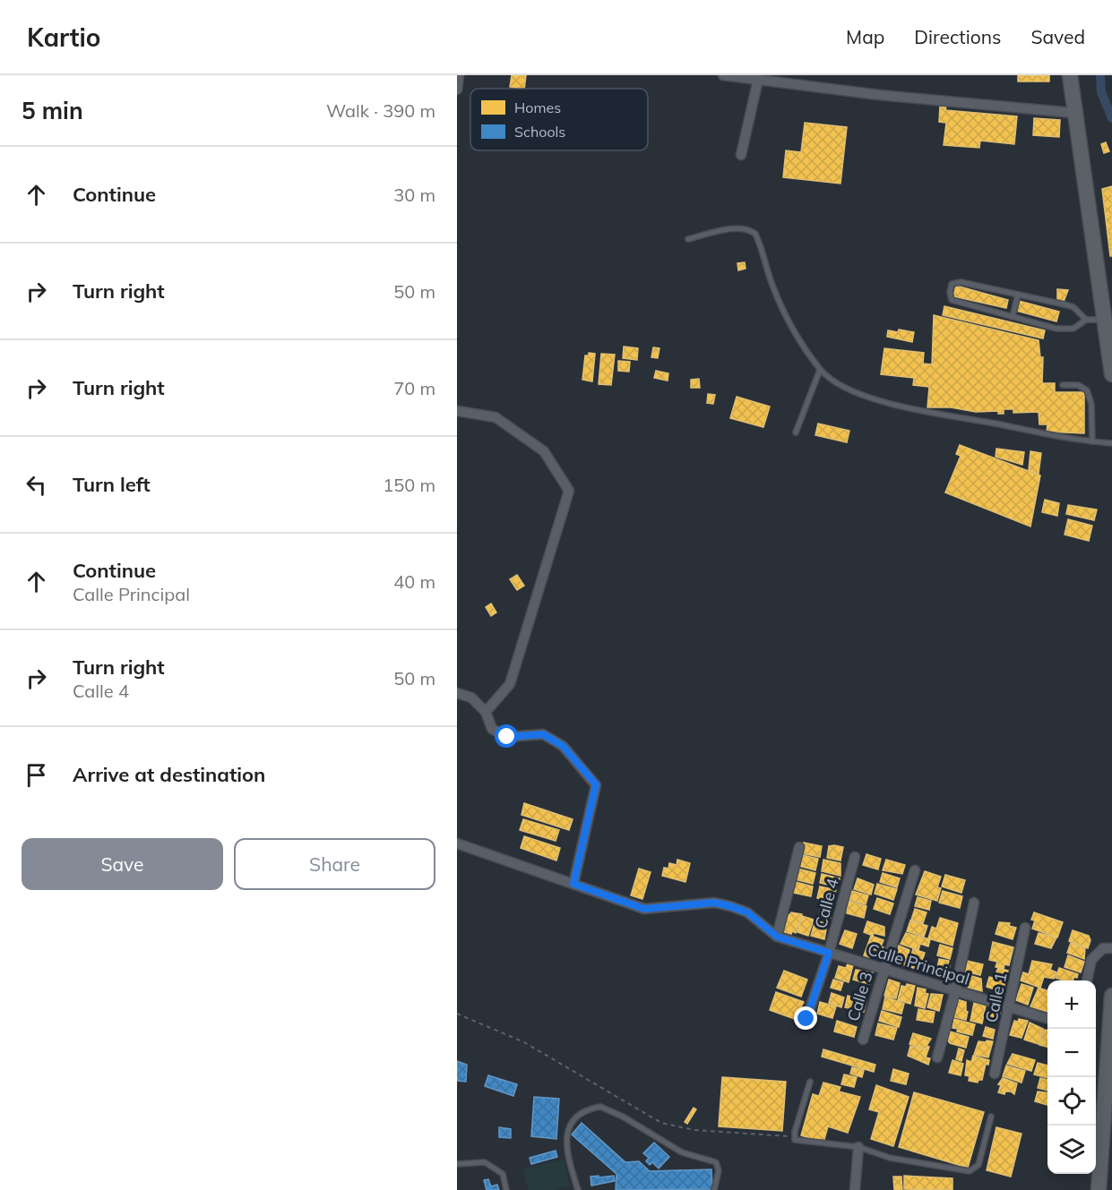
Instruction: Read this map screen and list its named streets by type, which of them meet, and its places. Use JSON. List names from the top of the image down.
{
  "streets": {
    "street": [
      "Calle 4",
      "Calle Principal",
      "Calle 3",
      "Calle 1"
    ]
  },
  "crossings": [
    ["Calle 4", "Calle Principal"],
    ["Calle Principal", "Calle 3"],
    ["Calle Principal", "Calle 1"]
  ],
  "legend": ["Homes", "Schools"],
  "page": {
    "header": "Kartio",
    "nav": ["Map", "Directions", "Saved"],
    "heading": ["5 min", "Walk · 390 m"],
    "list": [
      ["Continue", "30 m"],
      ["Turn right", "50 m"],
      ["Turn right", "70 m"],
      ["Turn left", "150 m"],
      ["Continue", "Calle Principal", "40 m"],
      ["Turn right", "Calle 4", "50 m"],
      "Arrive at destination"
    ],
    "buttons": ["Save", "Share"],
    "map_buttons": ["+", "−"]
  }
}
